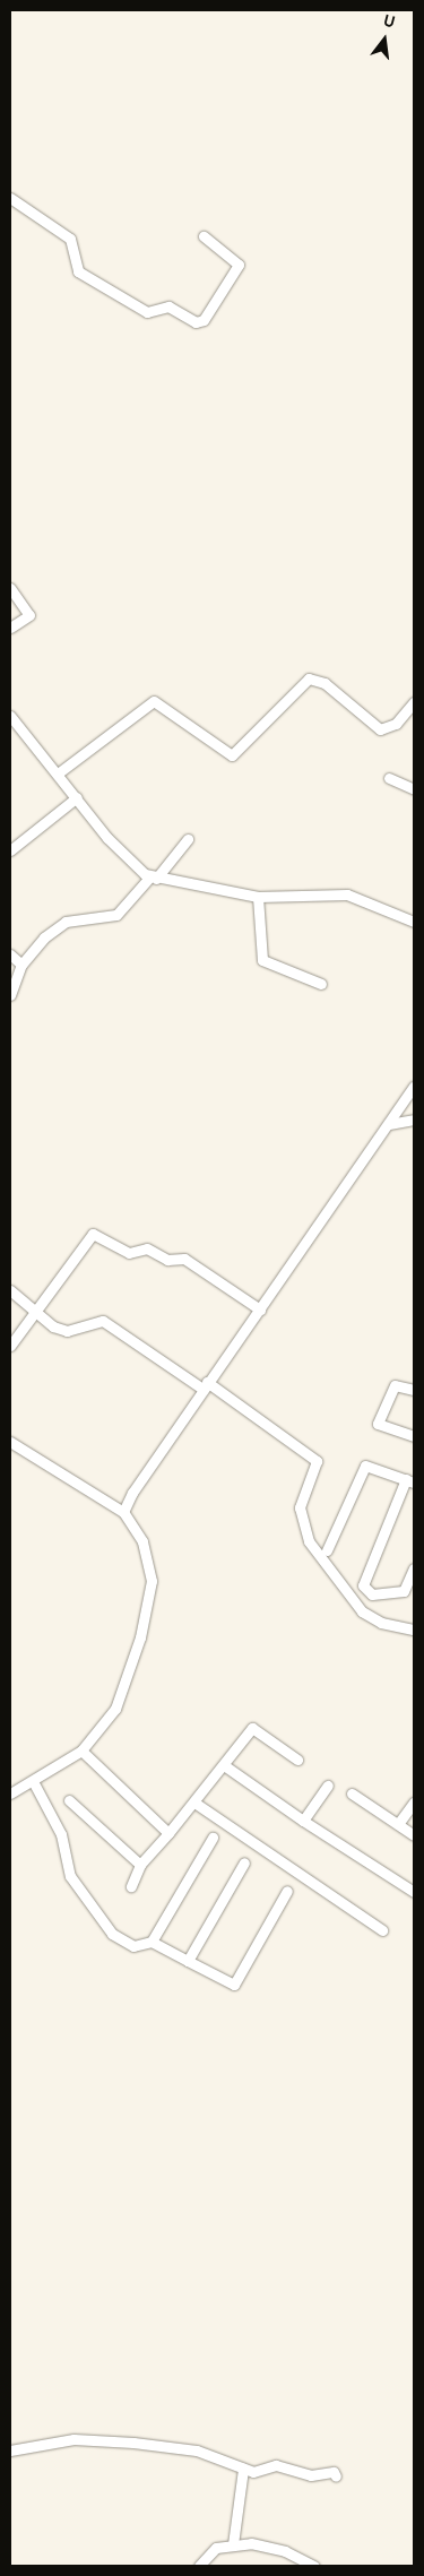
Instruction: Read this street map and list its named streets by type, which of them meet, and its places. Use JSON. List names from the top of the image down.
{
  "north": "top"
}
